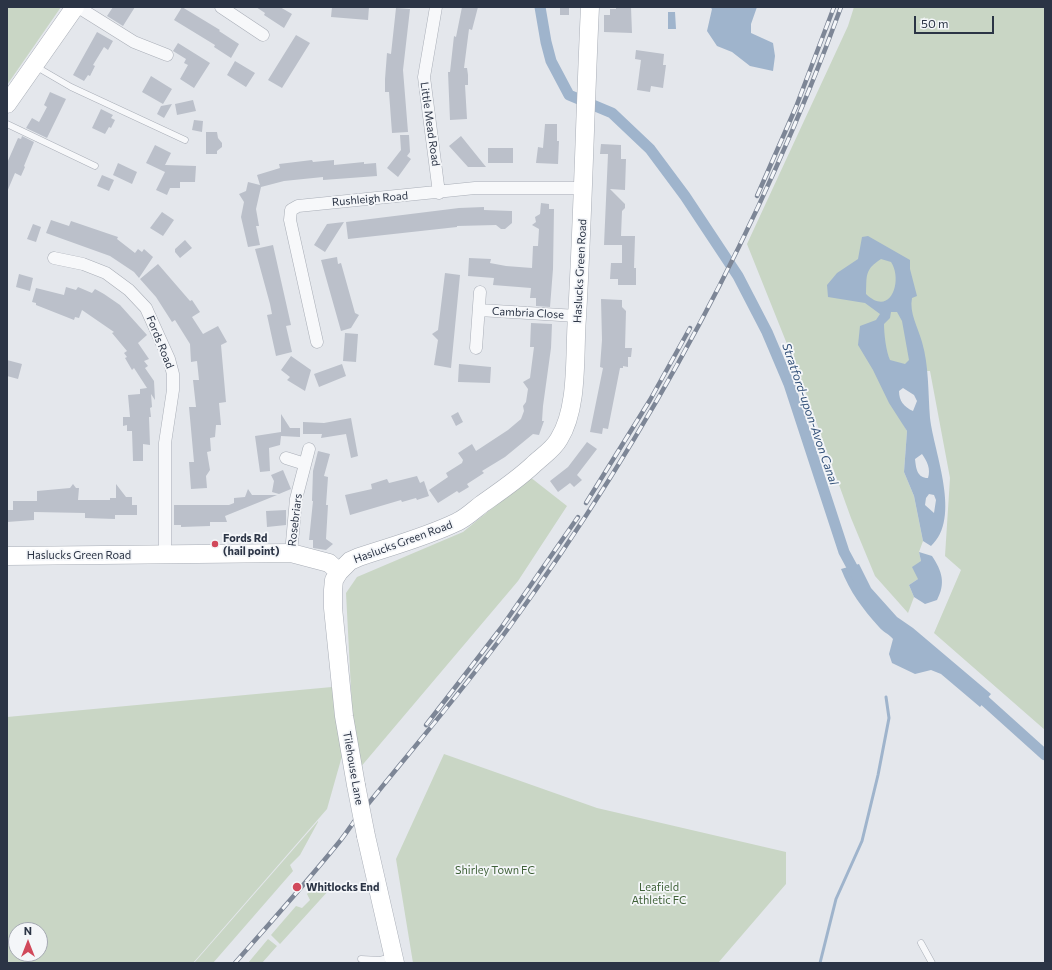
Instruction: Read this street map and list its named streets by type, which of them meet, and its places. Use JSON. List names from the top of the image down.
{
  "streets": {
    "street": [
      "Little Mead Road",
      "Rushleigh Road",
      "Haslucks Green Road",
      "Cambria Close",
      "Fords Road",
      "Rosebriars",
      "Tilehouse Lane"
    ]
  },
  "crossings": [
    ["Little Mead Road", "Rushleigh Road"],
    ["Rushleigh Road", "Haslucks Green Road"],
    ["Haslucks Green Road", "Cambria Close"],
    ["Haslucks Green Road", "Fords Road"],
    ["Haslucks Green Road", "Rosebriars"],
    ["Haslucks Green Road", "Tilehouse Lane"]
  ],
  "water": ["Stratford-upon-Avon Canal"],
  "parks": ["Shirley Town FC", "Leafield Athletic FC"],
  "places": ["Fords Rd (hail point)", "Whitlocks End"],
  "scale_bar": "50 m",
  "north": "top"
}
